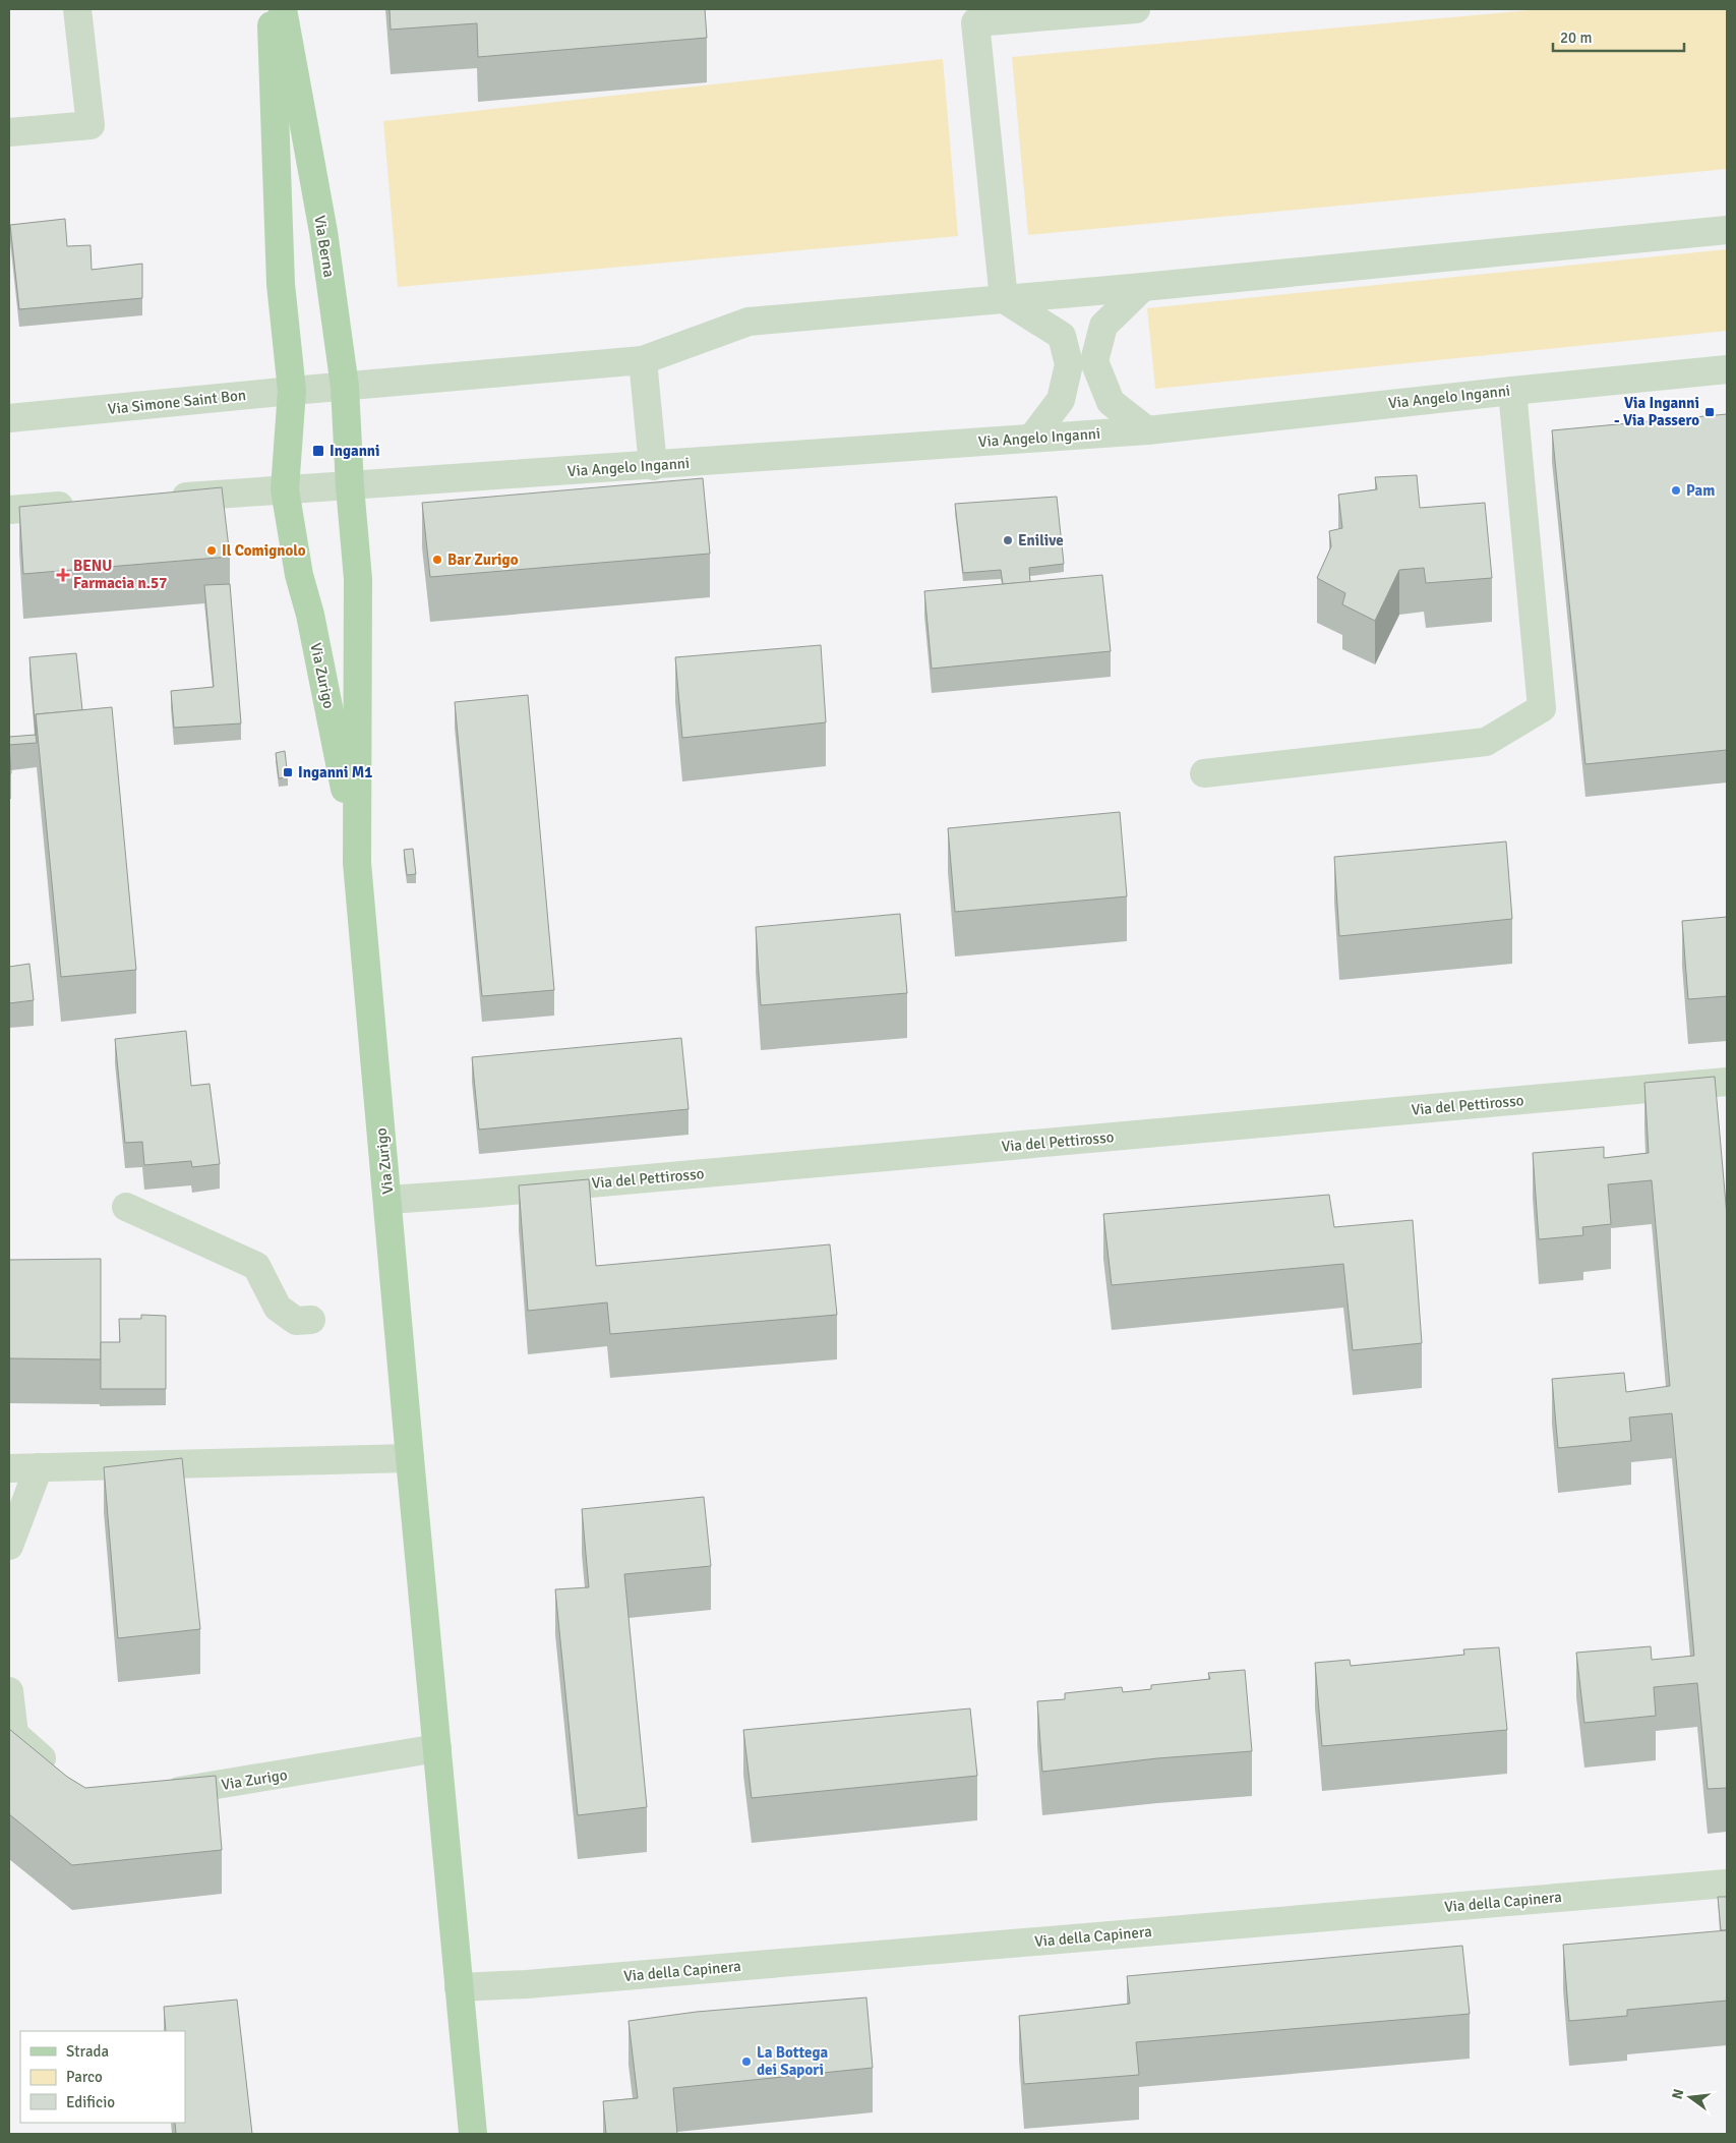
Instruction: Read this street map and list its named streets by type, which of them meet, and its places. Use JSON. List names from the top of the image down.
{
  "streets": {
    "main road": ["Via Berna", "Via Zurigo"],
    "street": [
      "Via Angelo Inganni",
      "Via Simone Saint Bon",
      "Via del Pettirosso",
      "Via della Capinera"
    ]
  },
  "crossings": [
    ["Via Berna", "Via Angelo Inganni"],
    ["Via Berna", "Via Simone Saint Bon"],
    ["Via Berna", "Via Zurigo"],
    ["Via Angelo Inganni", "Via Zurigo"],
    ["Via Zurigo", "Via del Pettirosso"],
    ["Via Zurigo", "Via della Capinera"]
  ],
  "places": {
    "transit": ["Via Inganni - Via Passero", "Inganni", "Inganni M1"],
    "other": [
      "Pam",
      "Enilive",
      "Il Comignolo",
      "Bar Zurigo",
      "La Bottega dei Sapori"
    ],
    "health": ["BENU Farmacia n.57"]
  },
  "legend": ["Strada", "Parco", "Edificio"],
  "scale_bar": "20 m",
  "north": "left"
}
